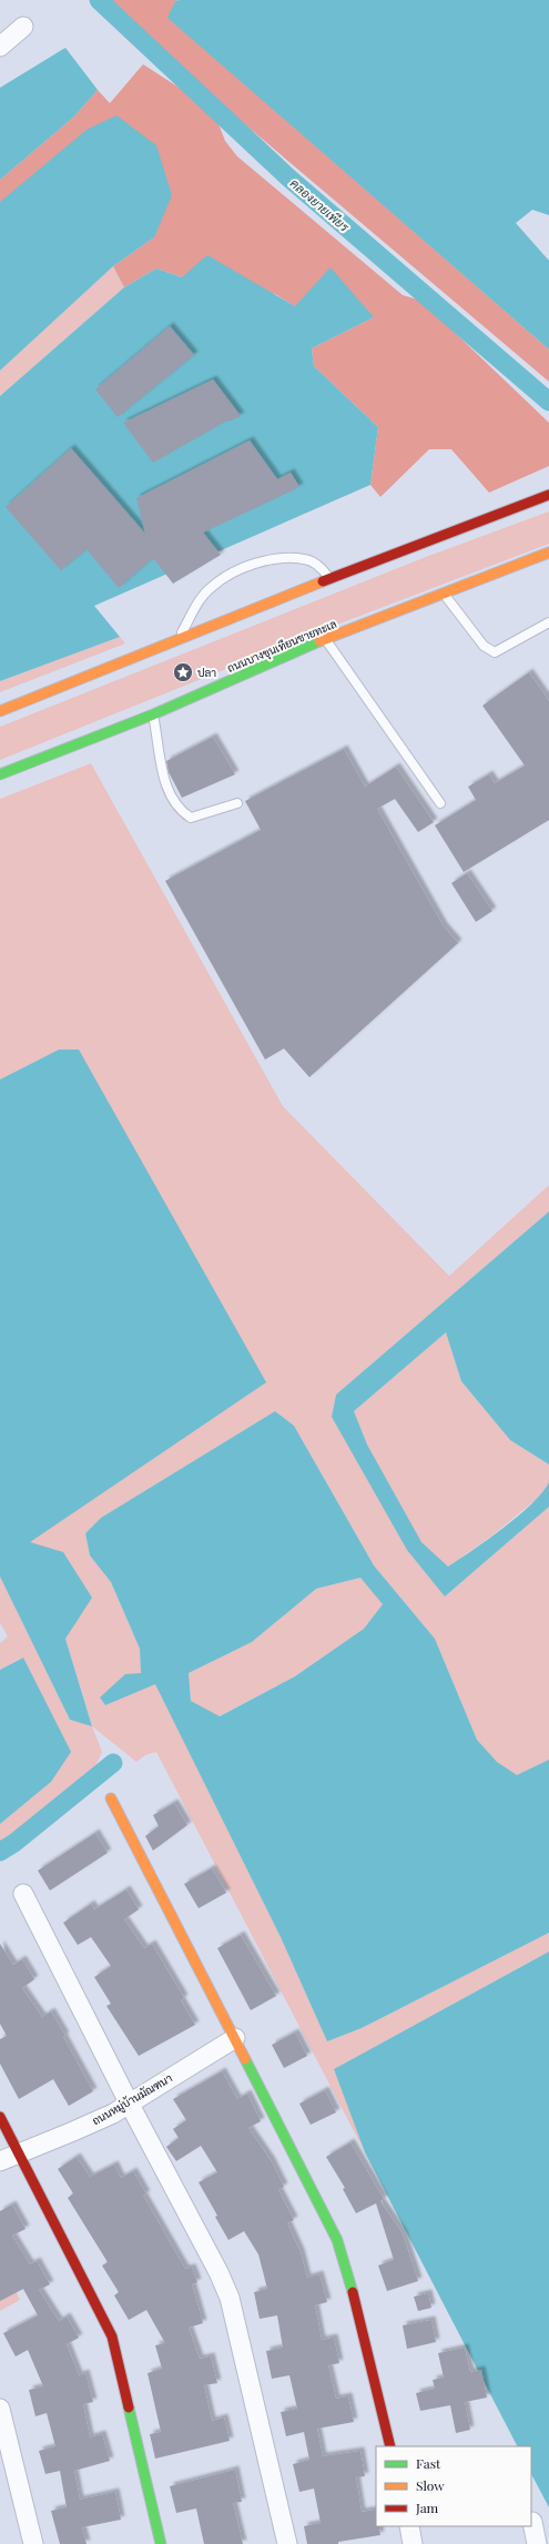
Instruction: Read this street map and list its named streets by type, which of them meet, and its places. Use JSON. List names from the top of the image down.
{
  "streets": {
    "main road": ["ถนนบางขุนเทียนชายทะเล"],
    "street": ["ถนนหมู่บ้านมัณฑนา"]
  },
  "water": ["คลองยายเพียร"],
  "places": {
    "place": ["ปลา"]
  },
  "legend": ["Fast", "Slow", "Jam"]
}
